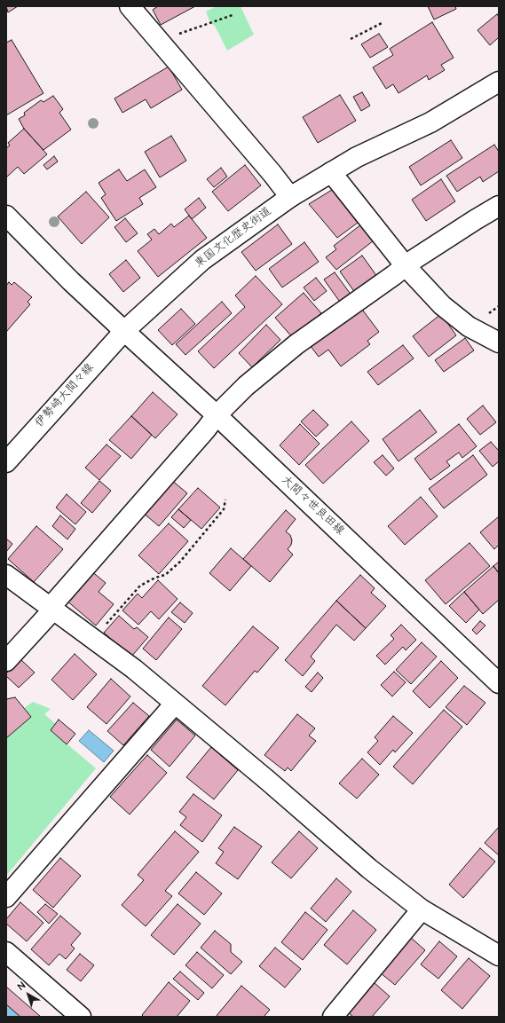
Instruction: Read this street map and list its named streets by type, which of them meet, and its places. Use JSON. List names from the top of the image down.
{
  "streets": {
    "main road": ["東国文化歴史街道", "伊勢崎大間々線", "大間々世良田線"]
  },
  "crossings": [
    ["東国文化歴史街道", "伊勢崎大間々線"],
    ["東国文化歴史街道", "大間々世良田線"],
    ["伊勢崎大間々線", "大間々世良田線"]
  ],
  "north": "top left"
}
